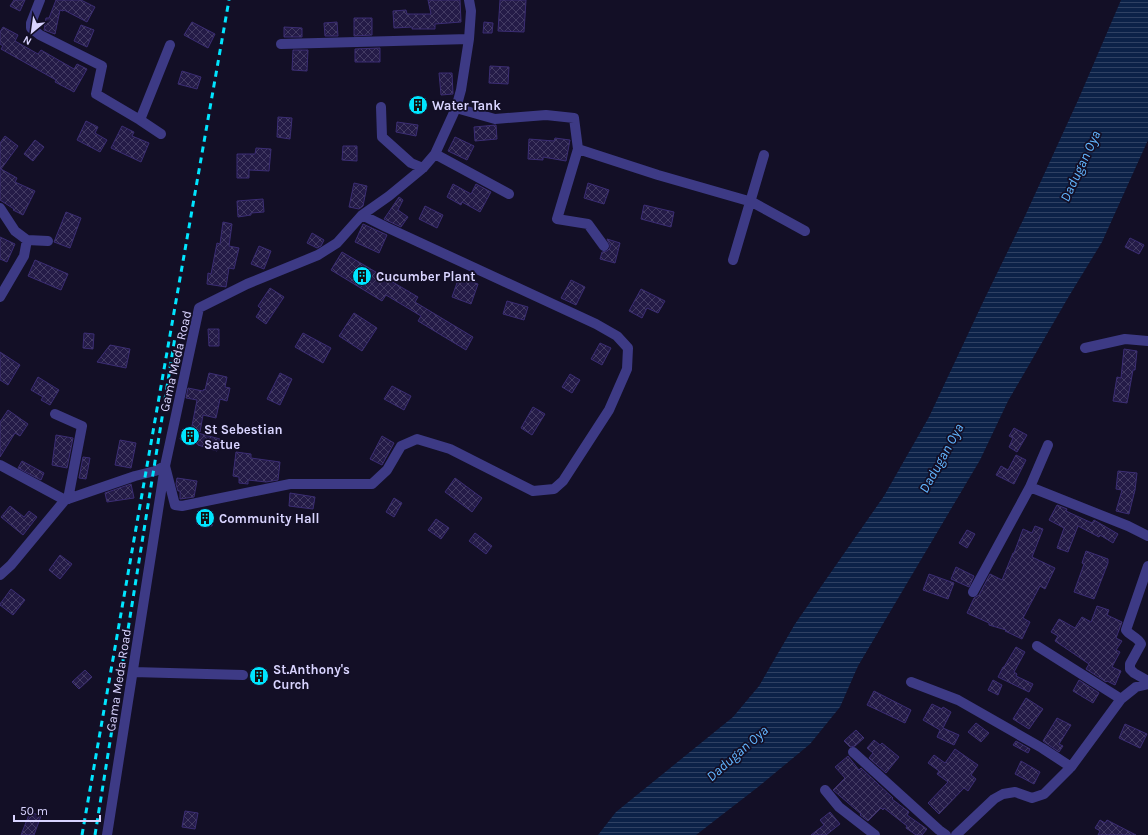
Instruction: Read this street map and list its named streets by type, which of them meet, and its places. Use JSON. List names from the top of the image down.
{
  "streets": {
    "street": ["Gama Meda Road"]
  },
  "water": ["Dadugan Oya"],
  "places": {
    "building": [
      "Water Tank",
      "Cucumber Plant",
      "St Sebestian Satue",
      "Community Hall",
      "St.Anthony's Curch"
    ]
  },
  "scale_bar": "50 m",
  "north": "bottom left"
}
